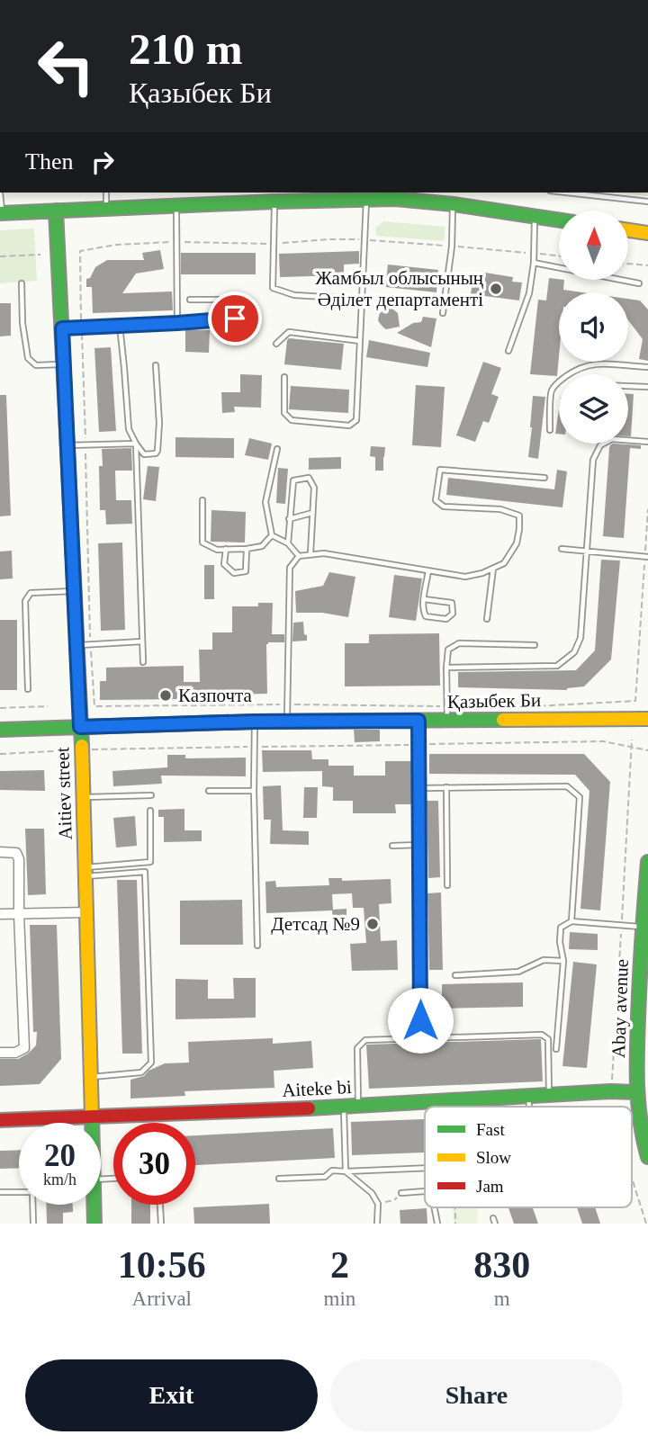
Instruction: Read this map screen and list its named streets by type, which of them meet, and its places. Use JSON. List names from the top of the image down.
{
  "streets": {
    "street": [
      "Қазыбек Би",
      "Aitiev street",
      "Abay avenue",
      "Aiteke bi"
    ]
  },
  "crossings": [
    ["Қазыбек Би", "Aitiev street"],
    ["Aitiev street", "Aiteke bi"],
    ["Abay avenue", "Aiteke bi"]
  ],
  "places": ["Жамбыл облысының Әділет департаменті", "Казпочта", "Детсад №9"],
  "legend": ["Fast", "Slow", "Jam"],
  "north": "top",
  "page": {
    "turn": ["210 m", "Қазыбек Би"],
    "then": "Then",
    "speed": "20 km/h",
    "limit": "30",
    "eta": [
      "10:56",
      "Arrival",
      "2",
      "min",
      "830",
      "m"
    ],
    "buttons": ["Exit", "Share"]
  }
}
